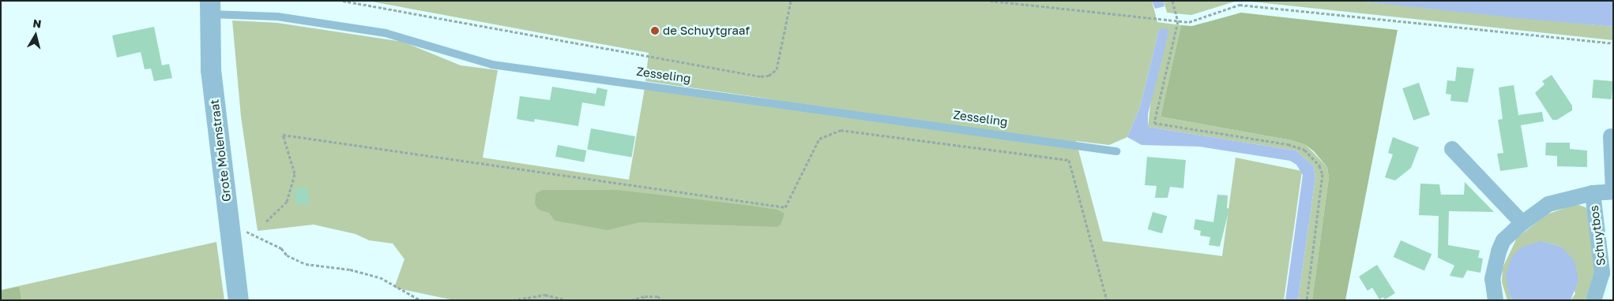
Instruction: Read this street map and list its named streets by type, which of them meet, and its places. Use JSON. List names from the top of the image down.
{
  "streets": {
    "street": ["Grote Molenstraat", "Schuytbos"],
    "lane": ["Zesseling"]
  },
  "crossings": [
    ["Zesseling", "Grote Molenstraat"]
  ],
  "places": ["de Schuytgraaf"],
  "north": "top"
}
